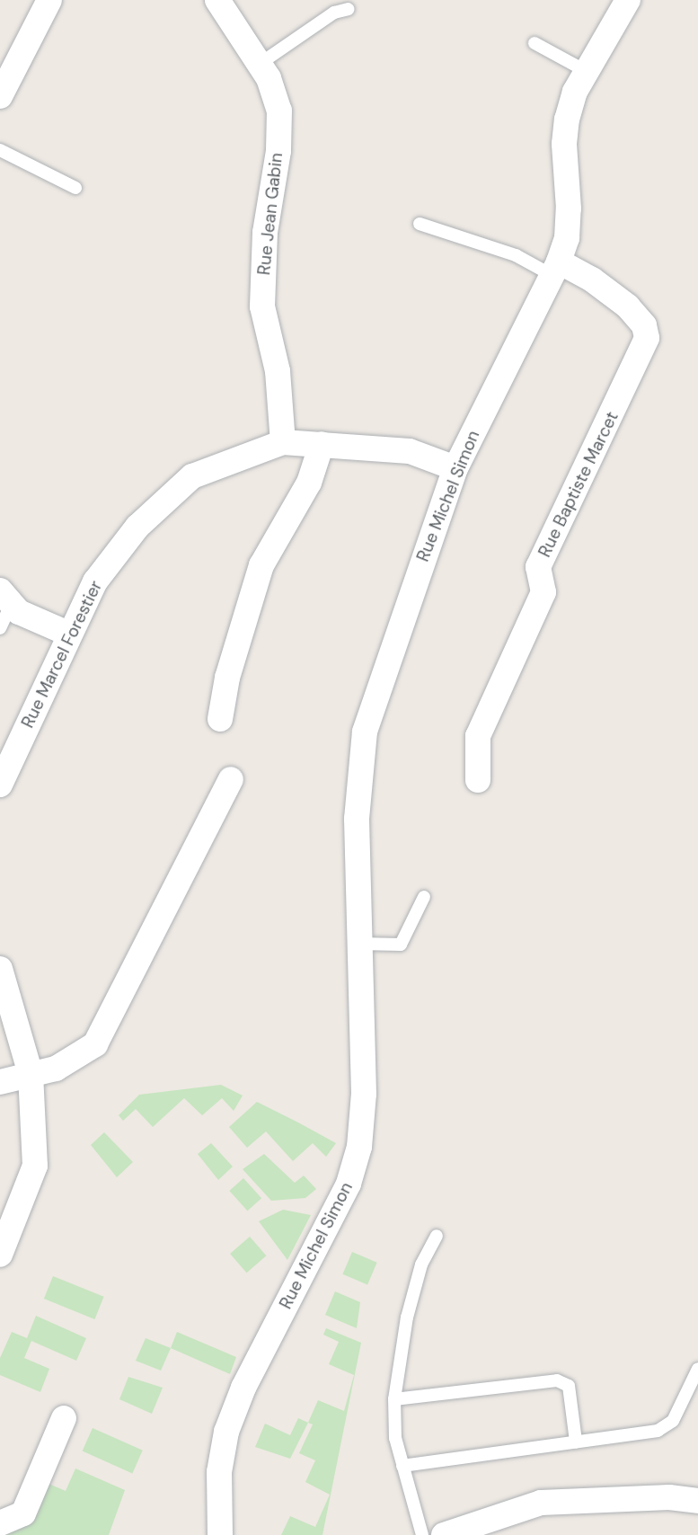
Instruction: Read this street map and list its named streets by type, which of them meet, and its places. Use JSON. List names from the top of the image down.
{
  "streets": {
    "street": [
      "Rue Jean Gabin",
      "Rue Baptiste Marcet",
      "Rue Michel Simon",
      "Rue Marcel Forestier"
    ]
  },
  "crossings": [
    ["Rue Jean Gabin", "Rue Marcel Forestier"],
    ["Rue Baptiste Marcet", "Rue Michel Simon"],
    ["Rue Michel Simon", "Rue Marcel Forestier"]
  ]
}
